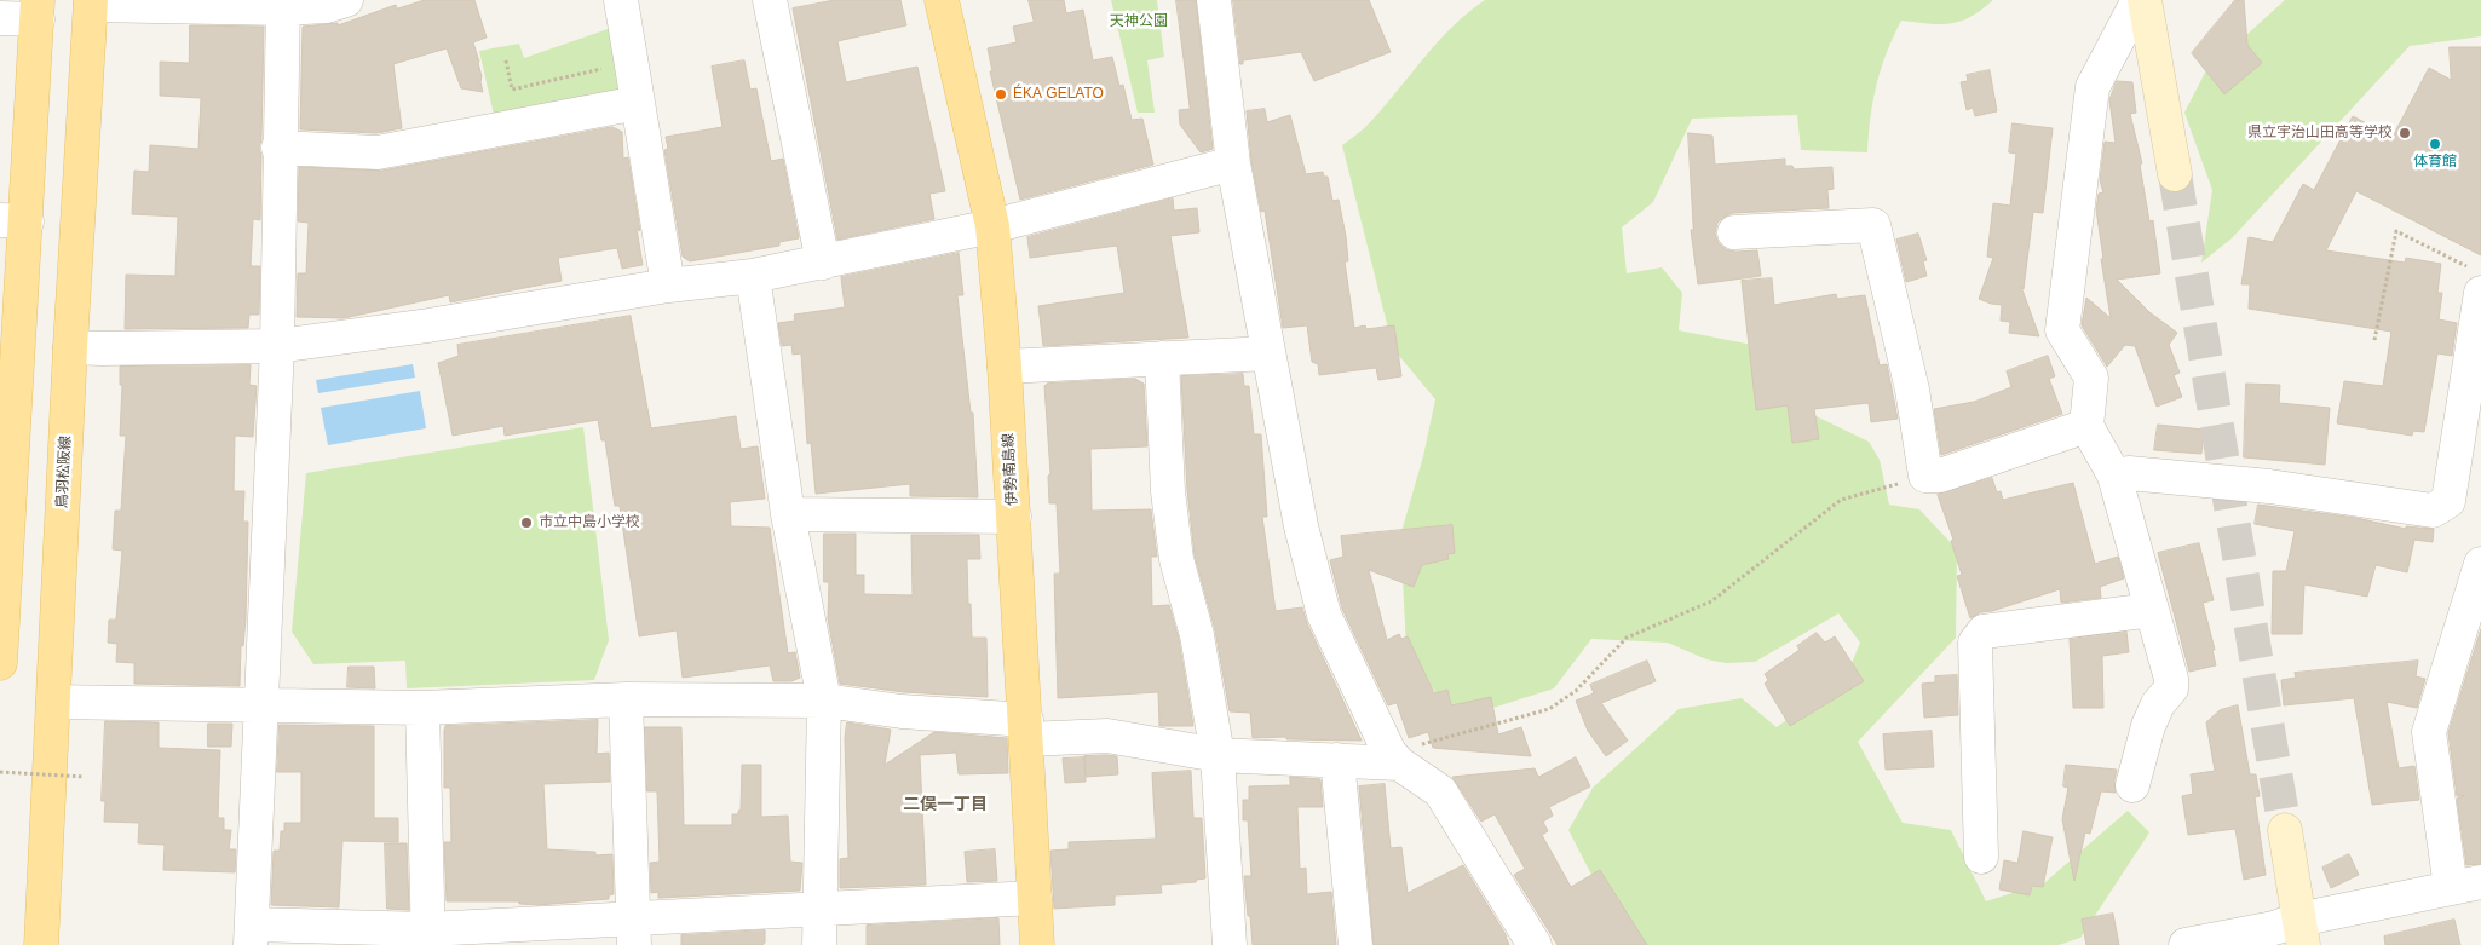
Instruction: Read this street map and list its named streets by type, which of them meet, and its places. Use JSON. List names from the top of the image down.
{
  "streets": {
    "main road": ["伊勢南島線", "鳥羽松阪線"]
  },
  "districts": ["二俣一丁目"],
  "parks": ["天神公園"],
  "places": [
    "ÉKA GELATO",
    "県立宇治山田高等学校",
    "体育館",
    "市立中島小学校"
  ]
}
